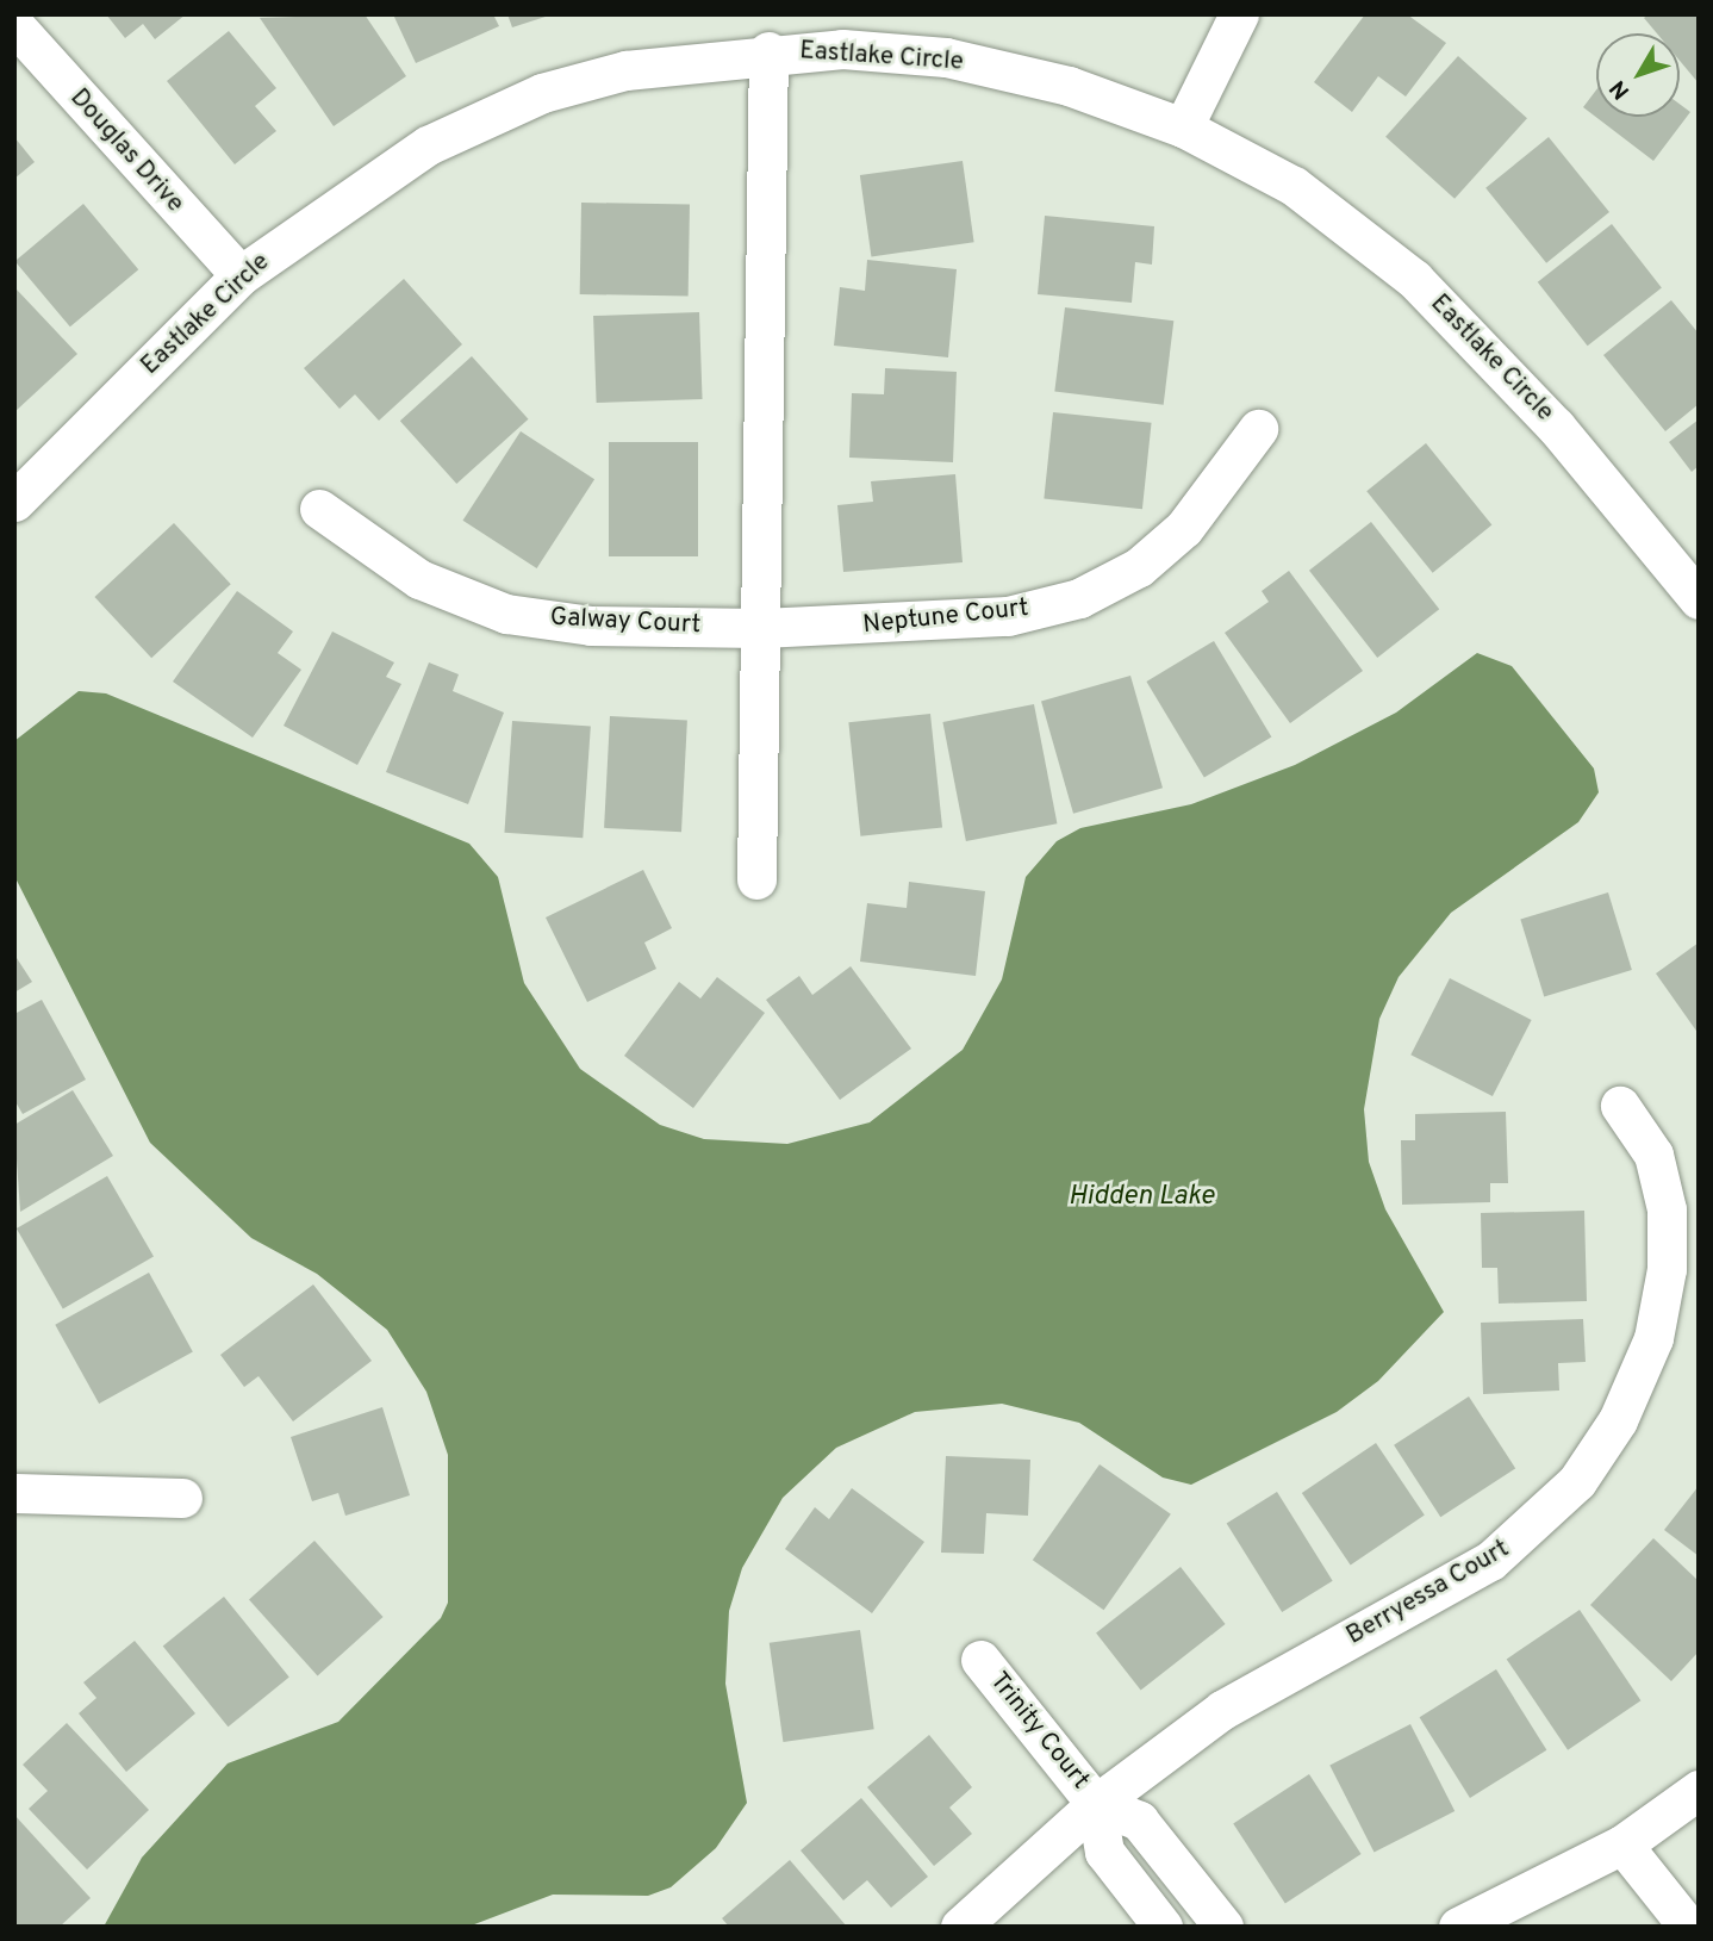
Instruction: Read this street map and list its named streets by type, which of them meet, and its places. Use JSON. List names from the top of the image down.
{
  "streets": {
    "street": [
      "Eastlake Circle",
      "Douglas Drive",
      "Neptune Court",
      "Galway Court",
      "Berryessa Court",
      "Trinity Court"
    ]
  },
  "crossings": [
    ["Eastlake Circle", "Douglas Drive"],
    ["Neptune Court", "Galway Court"],
    ["Berryessa Court", "Trinity Court"]
  ],
  "water": ["Hidden Lake"],
  "north": "bottom left"
}
